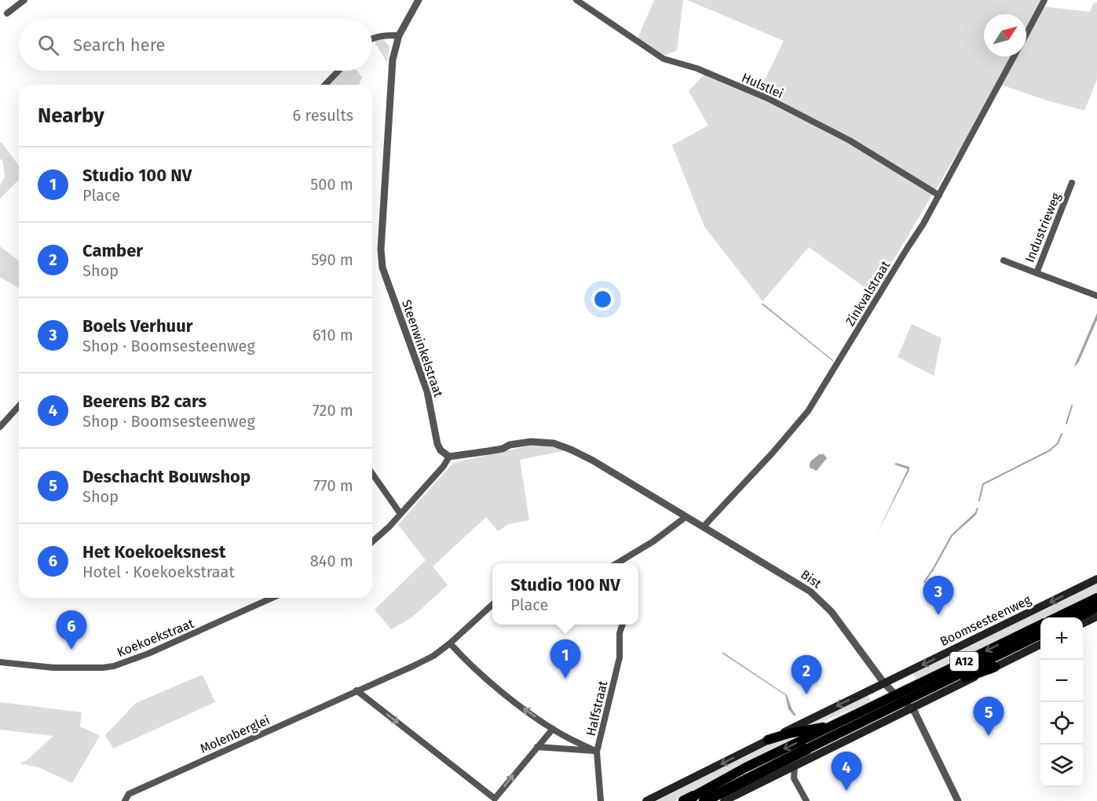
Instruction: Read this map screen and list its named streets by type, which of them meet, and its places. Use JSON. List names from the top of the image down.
{
  "streets": {
    "highway": ["A12"],
    "main road": ["Boomsesteenweg"],
    "street": [
      "Hulstlei",
      "Industrieweg",
      "Zinkvalstraat",
      "Steenwinkelstraat",
      "Bist",
      "Koekoekstraat",
      "Halfstraat",
      "Molenberglei"
    ]
  },
  "crossings": [
    ["Hulstlei", "Zinkvalstraat"],
    ["Zinkvalstraat", "Bist"],
    ["Bist", "Boomsesteenweg"],
    ["Bist", "A12"]
  ],
  "north": "top right",
  "page": {
    "search": "Search here",
    "heading": ["Nearby", "6 results"],
    "list": [
      {
        "mark": "1",
        "name": "Studio 100 NV",
        "note": "Place",
        "value": "500 m"
      },
      {
        "mark": "2",
        "name": "Camber",
        "note": "Shop",
        "value": "590 m"
      },
      {
        "mark": "3",
        "name": "Boels Verhuur",
        "note": "Shop · Boomsesteenweg",
        "value": "610 m"
      },
      {
        "mark": "4",
        "name": "Beerens B2 cars",
        "note": "Shop · Boomsesteenweg",
        "value": "720 m"
      },
      {
        "mark": "5",
        "name": "Deschacht Bouwshop",
        "note": "Shop",
        "value": "770 m"
      },
      {
        "mark": "6",
        "name": "Het Koekoeksnest",
        "note": "Hotel · Koekoekstraat",
        "value": "840 m"
      }
    ],
    "popup": ["Studio 100 NV", "Place"],
    "pins": [
      "3",
      "6",
      "1",
      "2",
      "5",
      "4"
    ],
    "map_buttons": ["+", "−"]
  }
}
